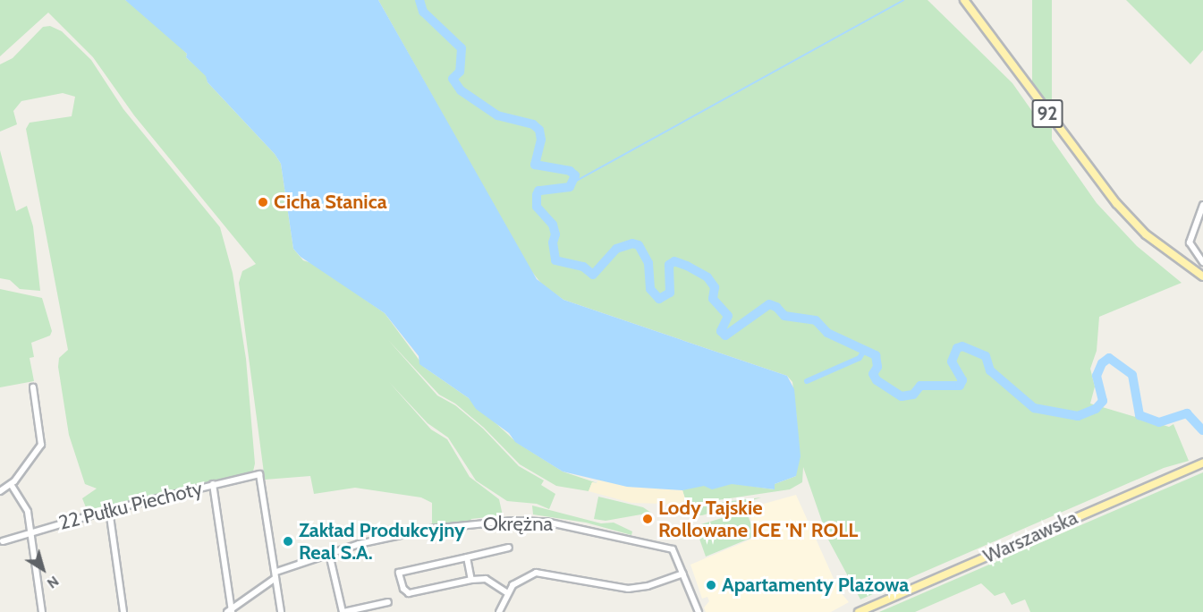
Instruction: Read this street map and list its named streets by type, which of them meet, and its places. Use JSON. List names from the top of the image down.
{
  "streets": {
    "main road": ["92", "Warszawska"],
    "street": ["22 Pułku Piechoty", "Okrężna"]
  },
  "crossings": [
    ["22 Pułku Piechoty", "Okrężna"]
  ],
  "places": [
    "Cicha Stanica",
    "Lody Tajskie Rollowane ICE 'N' ROLL",
    "Zakład Produkcyjny Real S.A.",
    "Apartamenty Plażowa"
  ],
  "north": "bottom right"
}
